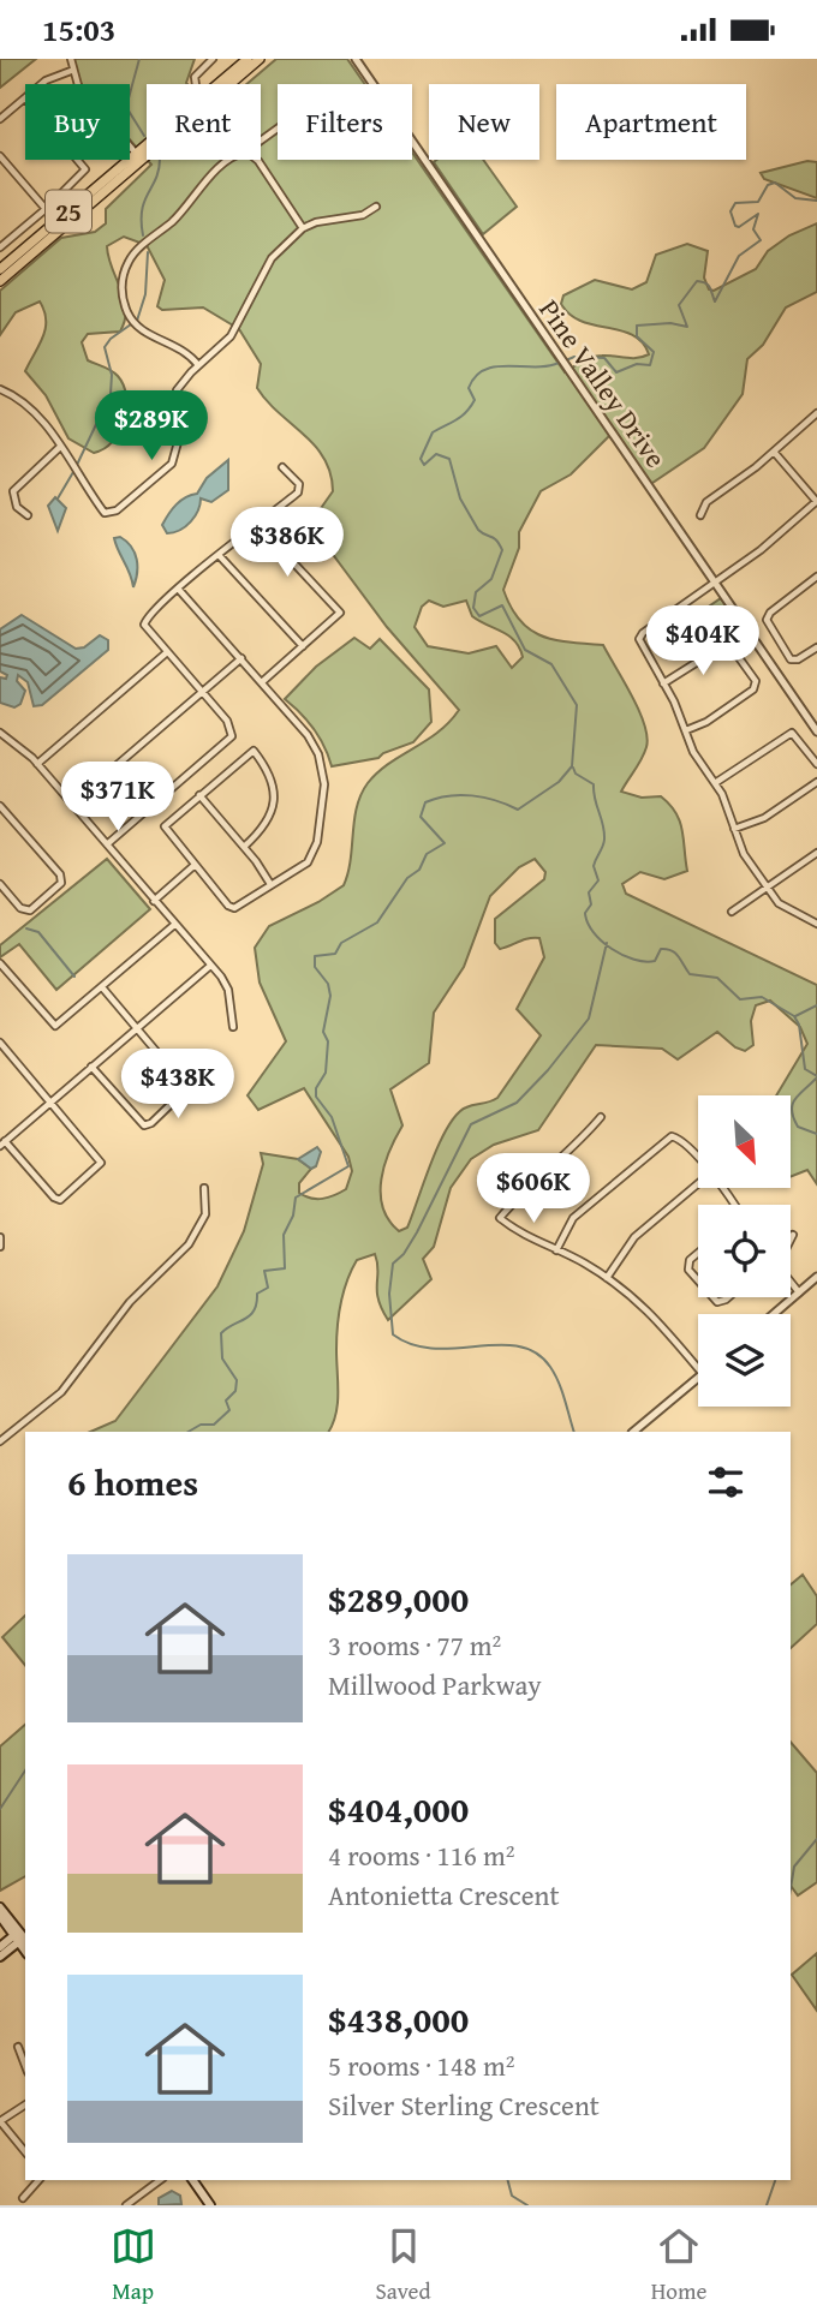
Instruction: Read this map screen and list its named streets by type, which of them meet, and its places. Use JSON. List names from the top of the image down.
{
  "streets": {
    "main road": ["25"],
    "street": ["Pine Valley Drive"]
  },
  "north": "bottom right",
  "page": {
    "status": "15:03",
    "chip": [
      "Buy",
      "Rent",
      "Filters",
      "New",
      "Apartment"
    ],
    "price": [
      "$289K",
      "$386K",
      "$404K",
      "$371K",
      "$438K",
      "$606K"
    ],
    "heading": "6 homes",
    "list": [
      {
        "name": "$289,000",
        "note": "3 rooms · 77 m² · Millwood Parkway"
      },
      {
        "name": "$404,000",
        "note": "4 rooms · 116 m² · Antonietta Crescent"
      },
      {
        "name": "$438,000",
        "note": "5 rooms · 148 m² · Silver Sterling Crescent"
      }
    ],
    "tabs": ["Map", "Saved", "Home"]
  }
}
